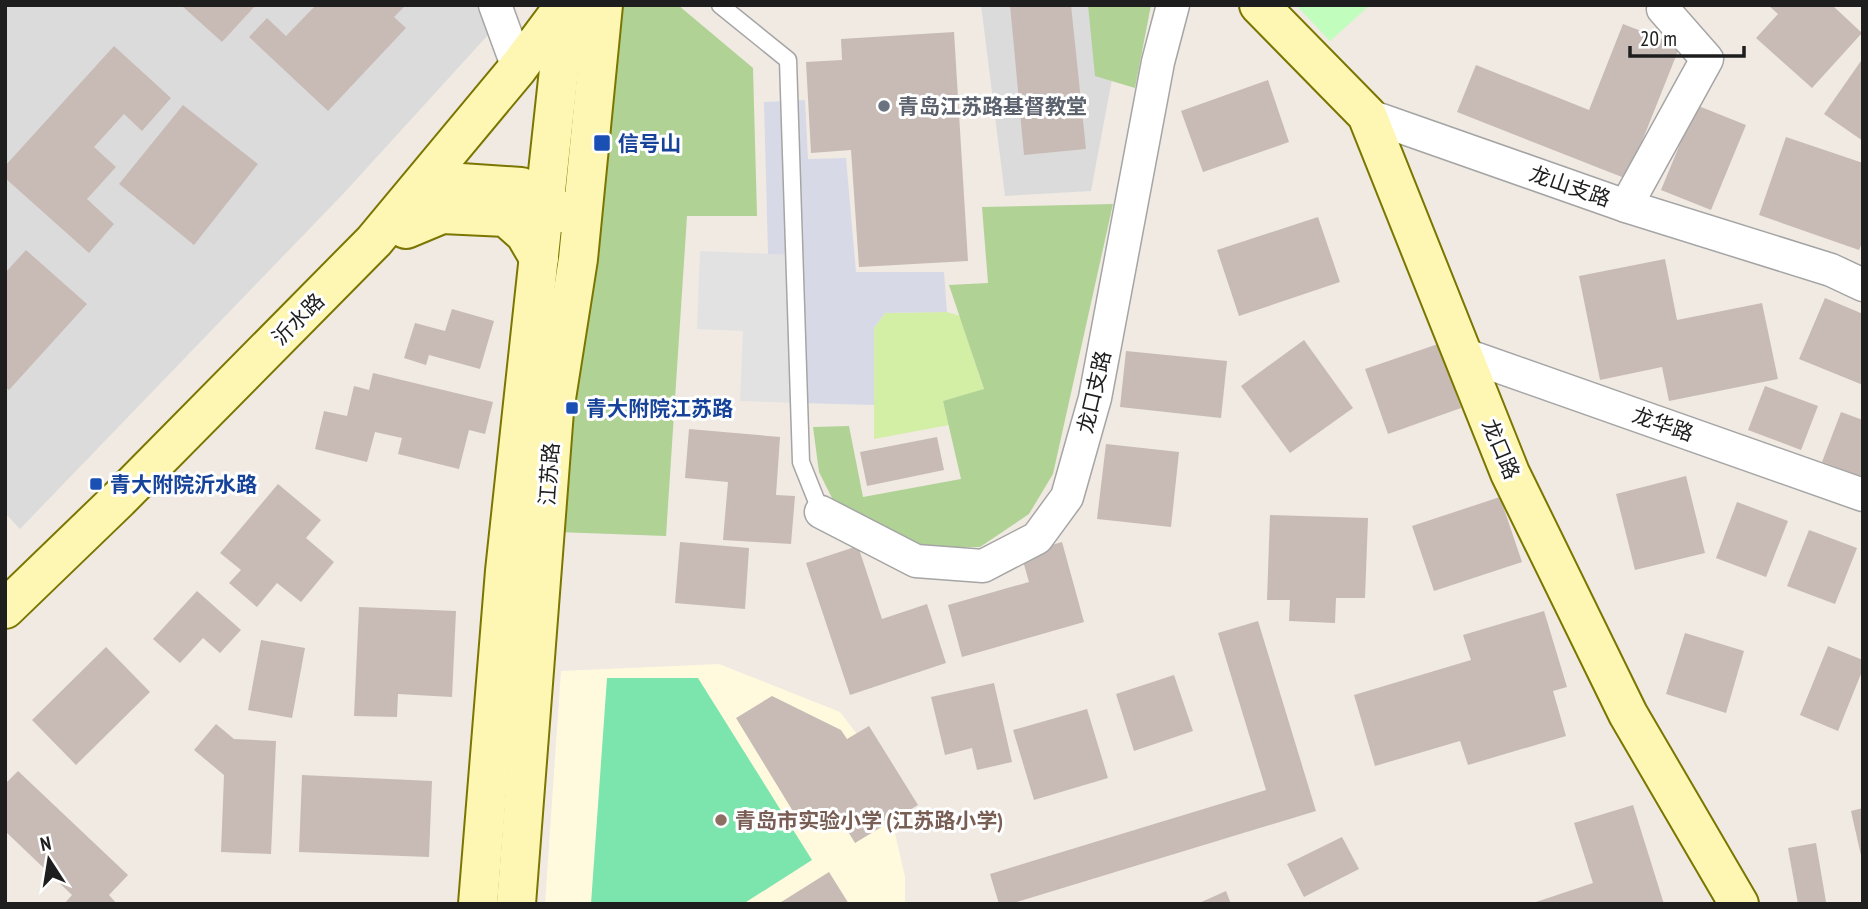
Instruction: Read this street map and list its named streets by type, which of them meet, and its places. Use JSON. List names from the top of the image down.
{
  "streets": {
    "main road": ["沂水路", "龙口路", "江苏路"],
    "street": ["龙山支路", "龙口支路", "龙华路"]
  },
  "crossings": [
    ["龙山支路", "龙口路"],
    ["沂水路", "江苏路"],
    ["龙华路", "龙口路"]
  ],
  "places": {
    "other": ["青岛江苏路基督教堂", "青岛市实验小学 (江苏路小学)"],
    "transit": ["信号山", "青大附院江苏路", "青大附院沂水路"]
  },
  "scale_bar": "20 m",
  "north": "top"
}
